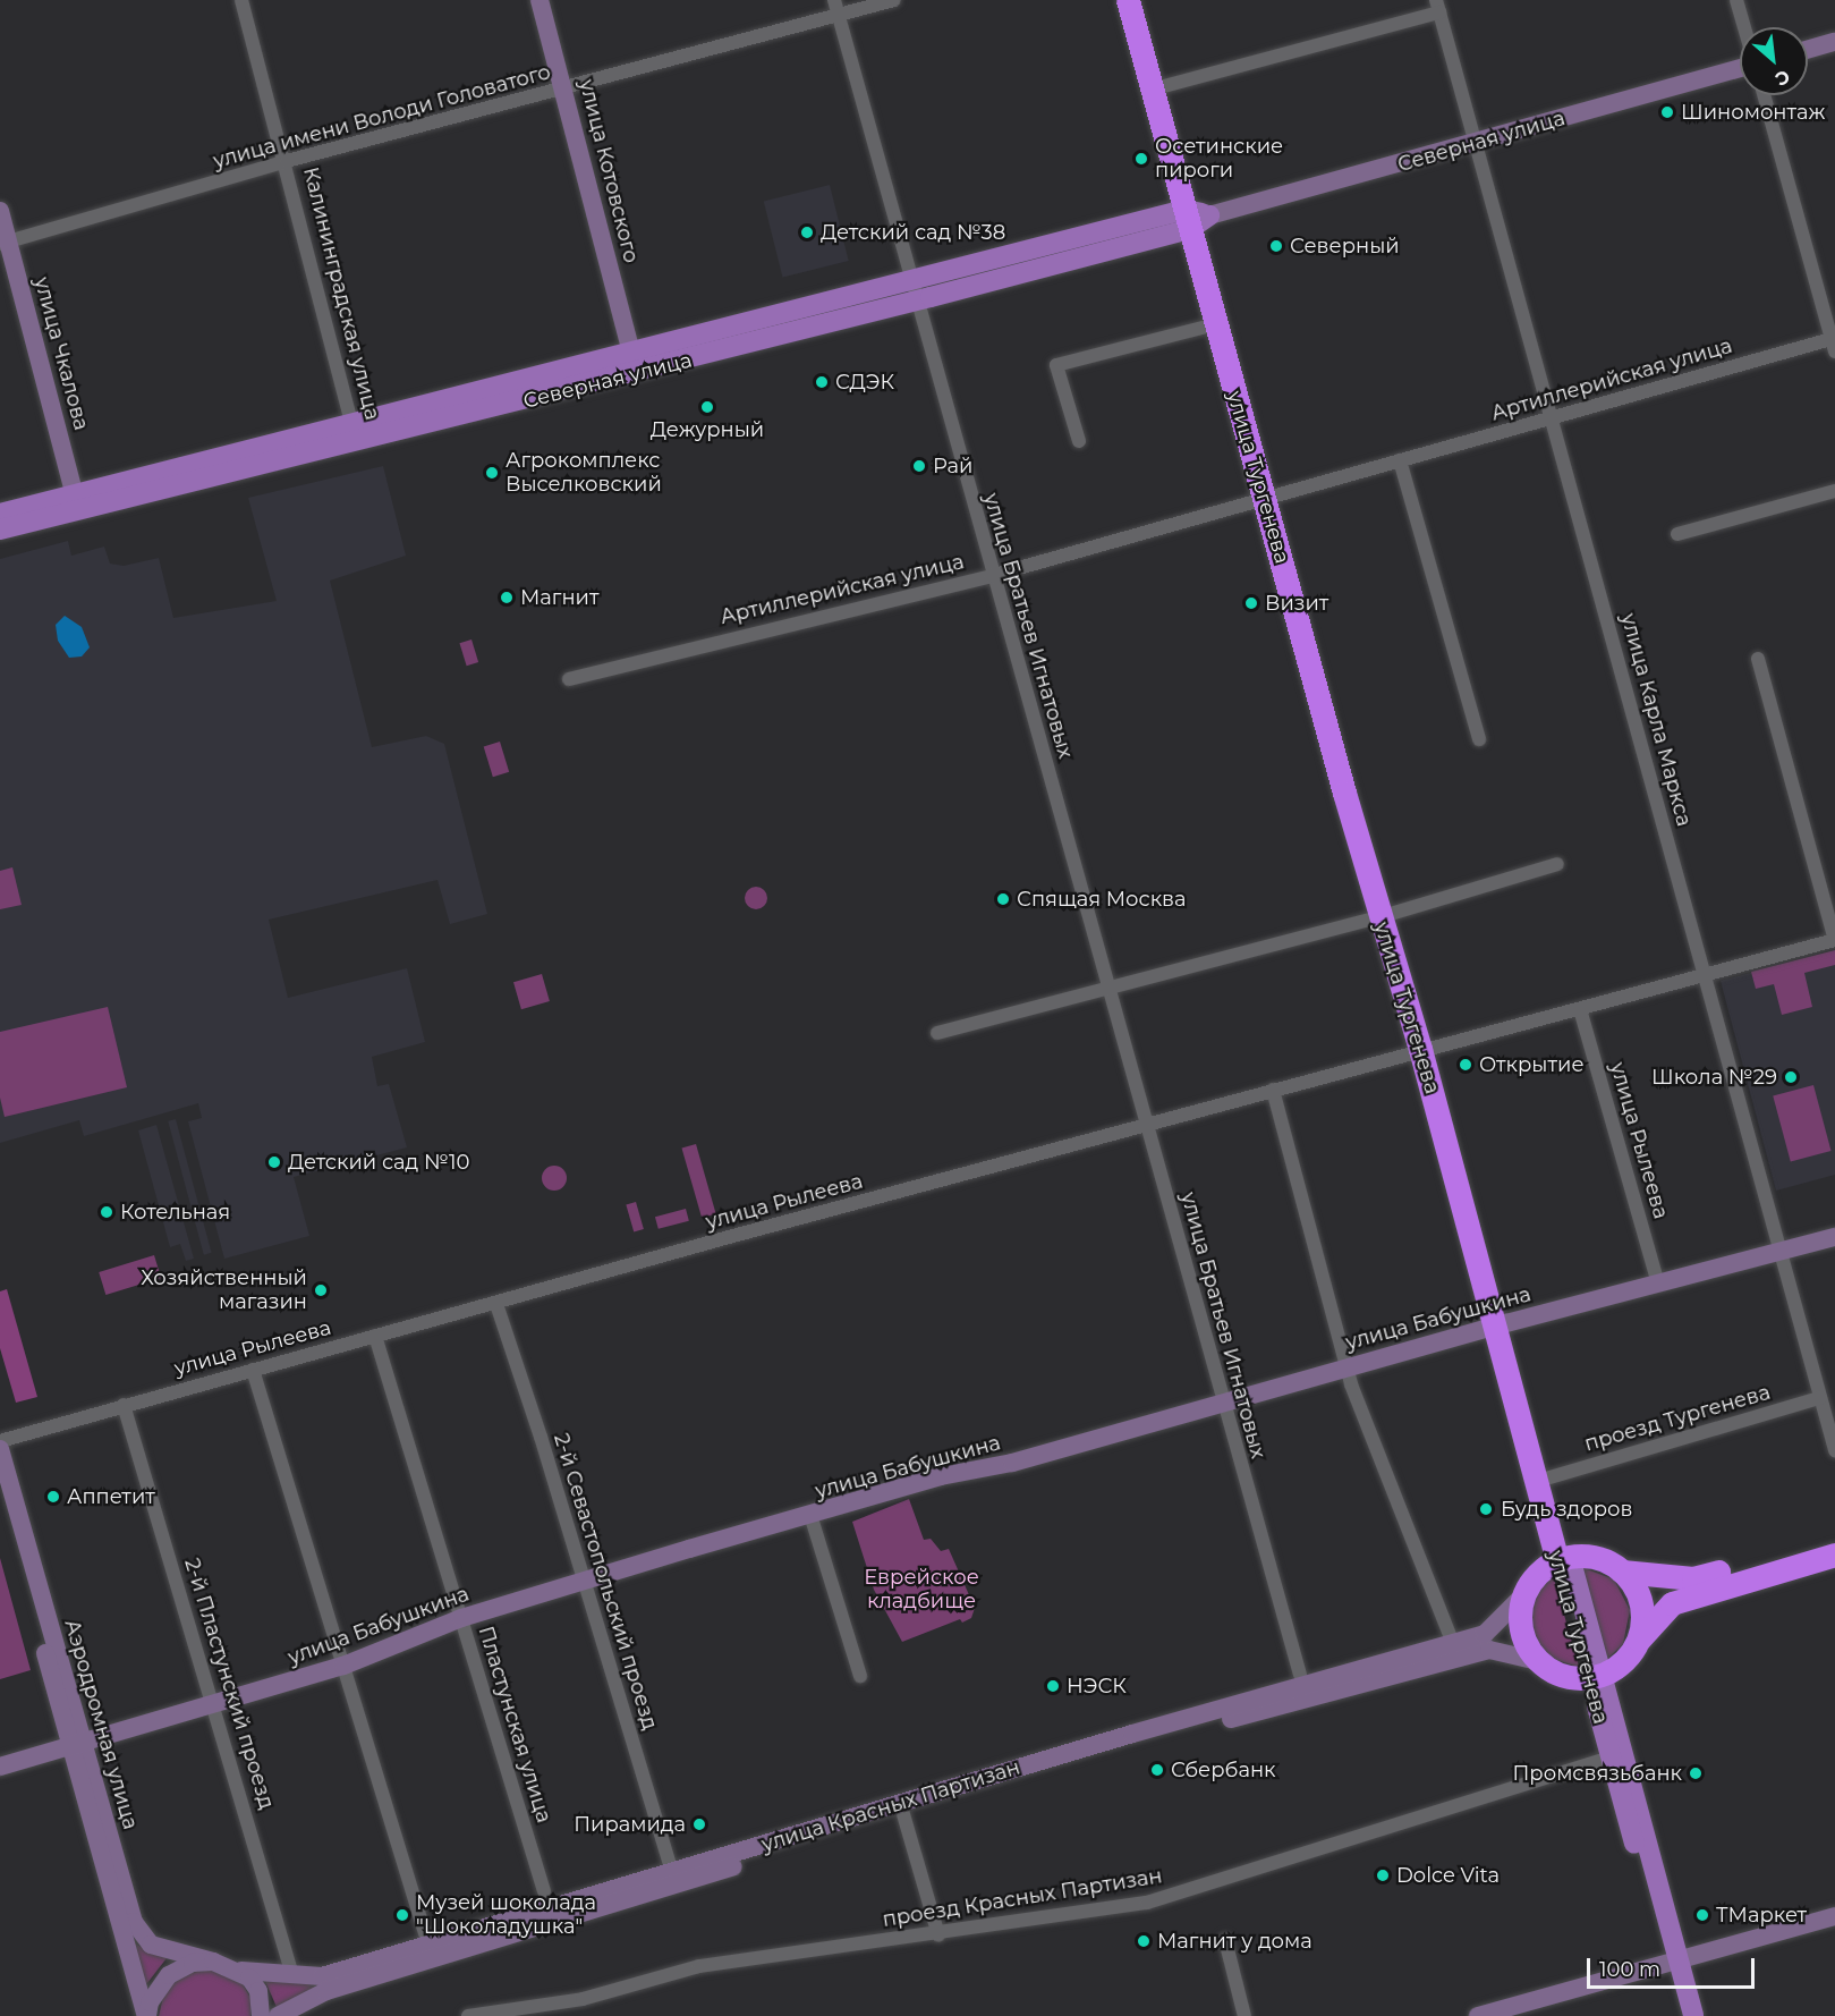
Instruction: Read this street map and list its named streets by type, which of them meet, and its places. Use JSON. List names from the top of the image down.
{
  "streets": {
    "highway": ["улица Тургенева"],
    "main road": [
      "Северная улица",
      "улица Котовского",
      "улица Чкалова",
      "улица Бабушкина",
      "Аэродромная улица",
      "улица Красных Партизан"
    ],
    "street": [
      "улица имени Володи Головатого",
      "Калининградская улица",
      "Артиллерийская улица",
      "улица Братьев Игнатовых",
      "улица Карла Маркса",
      "улица Рылеева",
      "проезд Тургенева",
      "2-й Севастопольский проезд",
      "2-й Пластунский проезд",
      "Пластунская улица",
      "проезд Красных Партизан"
    ]
  },
  "crossings": [
    ["улица имени Володи Головатого", "улица Котовского"],
    ["улица имени Володи Головатого", "Калининградская улица"],
    ["улица имени Володи Головатого", "улица Чкалова"],
    ["улица имени Володи Головатого", "улица Братьев Игнатовых"],
    ["Северная улица", "улица Котовского"],
    ["Северная улица", "Калининградская улица"],
    ["Северная улица", "улица Чкалова"],
    ["Северная улица", "улица Тургенева"],
    ["Северная улица", "улица Братьев Игнатовых"],
    ["Северная улица", "улица Карла Маркса"],
    ["Артиллерийская улица", "улица Тургенева"],
    ["Артиллерийская улица", "улица Братьев Игнатовых"],
    ["Артиллерийская улица", "улица Карла Маркса"],
    ["улица Тургенева", "улица Рылеева"],
    ["улица Тургенева", "улица Бабушкина"],
    ["улица Тургенева", "проезд Тургенева"],
    ["улица Тургенева", "проезд Красных Партизан"],
    ["улица Братьев Игнатовых", "улица Рылеева"],
    ["улица Братьев Игнатовых", "улица Бабушкина"],
    ["улица Карла Маркса", "улица Рылеева"],
    ["улица Карла Маркса", "улица Бабушкина"],
    ["улица Карла Маркса", "проезд Тургенева"],
    ["улица Рылеева", "улица Бабушкина"],
    ["улица Рылеева", "2-й Севастопольский проезд"],
    ["улица Рылеева", "2-й Пластунский проезд"],
    ["улица Рылеева", "Пластунская улица"],
    ["улица Бабушкина", "2-й Севастопольский проезд"],
    ["улица Бабушкина", "2-й Пластунский проезд"],
    ["улица Бабушкина", "Аэродромная улица"],
    ["улица Бабушкина", "Пластунская улица"],
    ["2-й Севастопольский проезд", "улица Красных Партизан"],
    ["2-й Пластунский проезд", "улица Красных Партизан"],
    ["Аэродромная улица", "улица Красных Партизан"]
  ],
  "parks": ["Еврейское кладбище"],
  "places": [
    "Шиномонтаж",
    "Осетинские пироги",
    "Детский сад №38",
    "Северный",
    "СДЭК",
    "Дежурный",
    "Рай",
    "Агрокомплекс Выселковский",
    "Магнит",
    "Визит",
    "Спящая Москва",
    "Открытие",
    "Школа №29",
    "Детский сад №10",
    "Котельная",
    "Хозяйственный магазин",
    "Аппетит",
    "Будь здоров",
    "НЭСК",
    "Сбербанк",
    "Промсвязьбанк",
    "Пирамида",
    "Dolce Vita",
    "Музей шоколада \"Шоколадушка\"",
    "ТМаркет",
    "Магнит у дома"
  ],
  "scale_bar": "100 m",
  "north": "bottom right"
}
